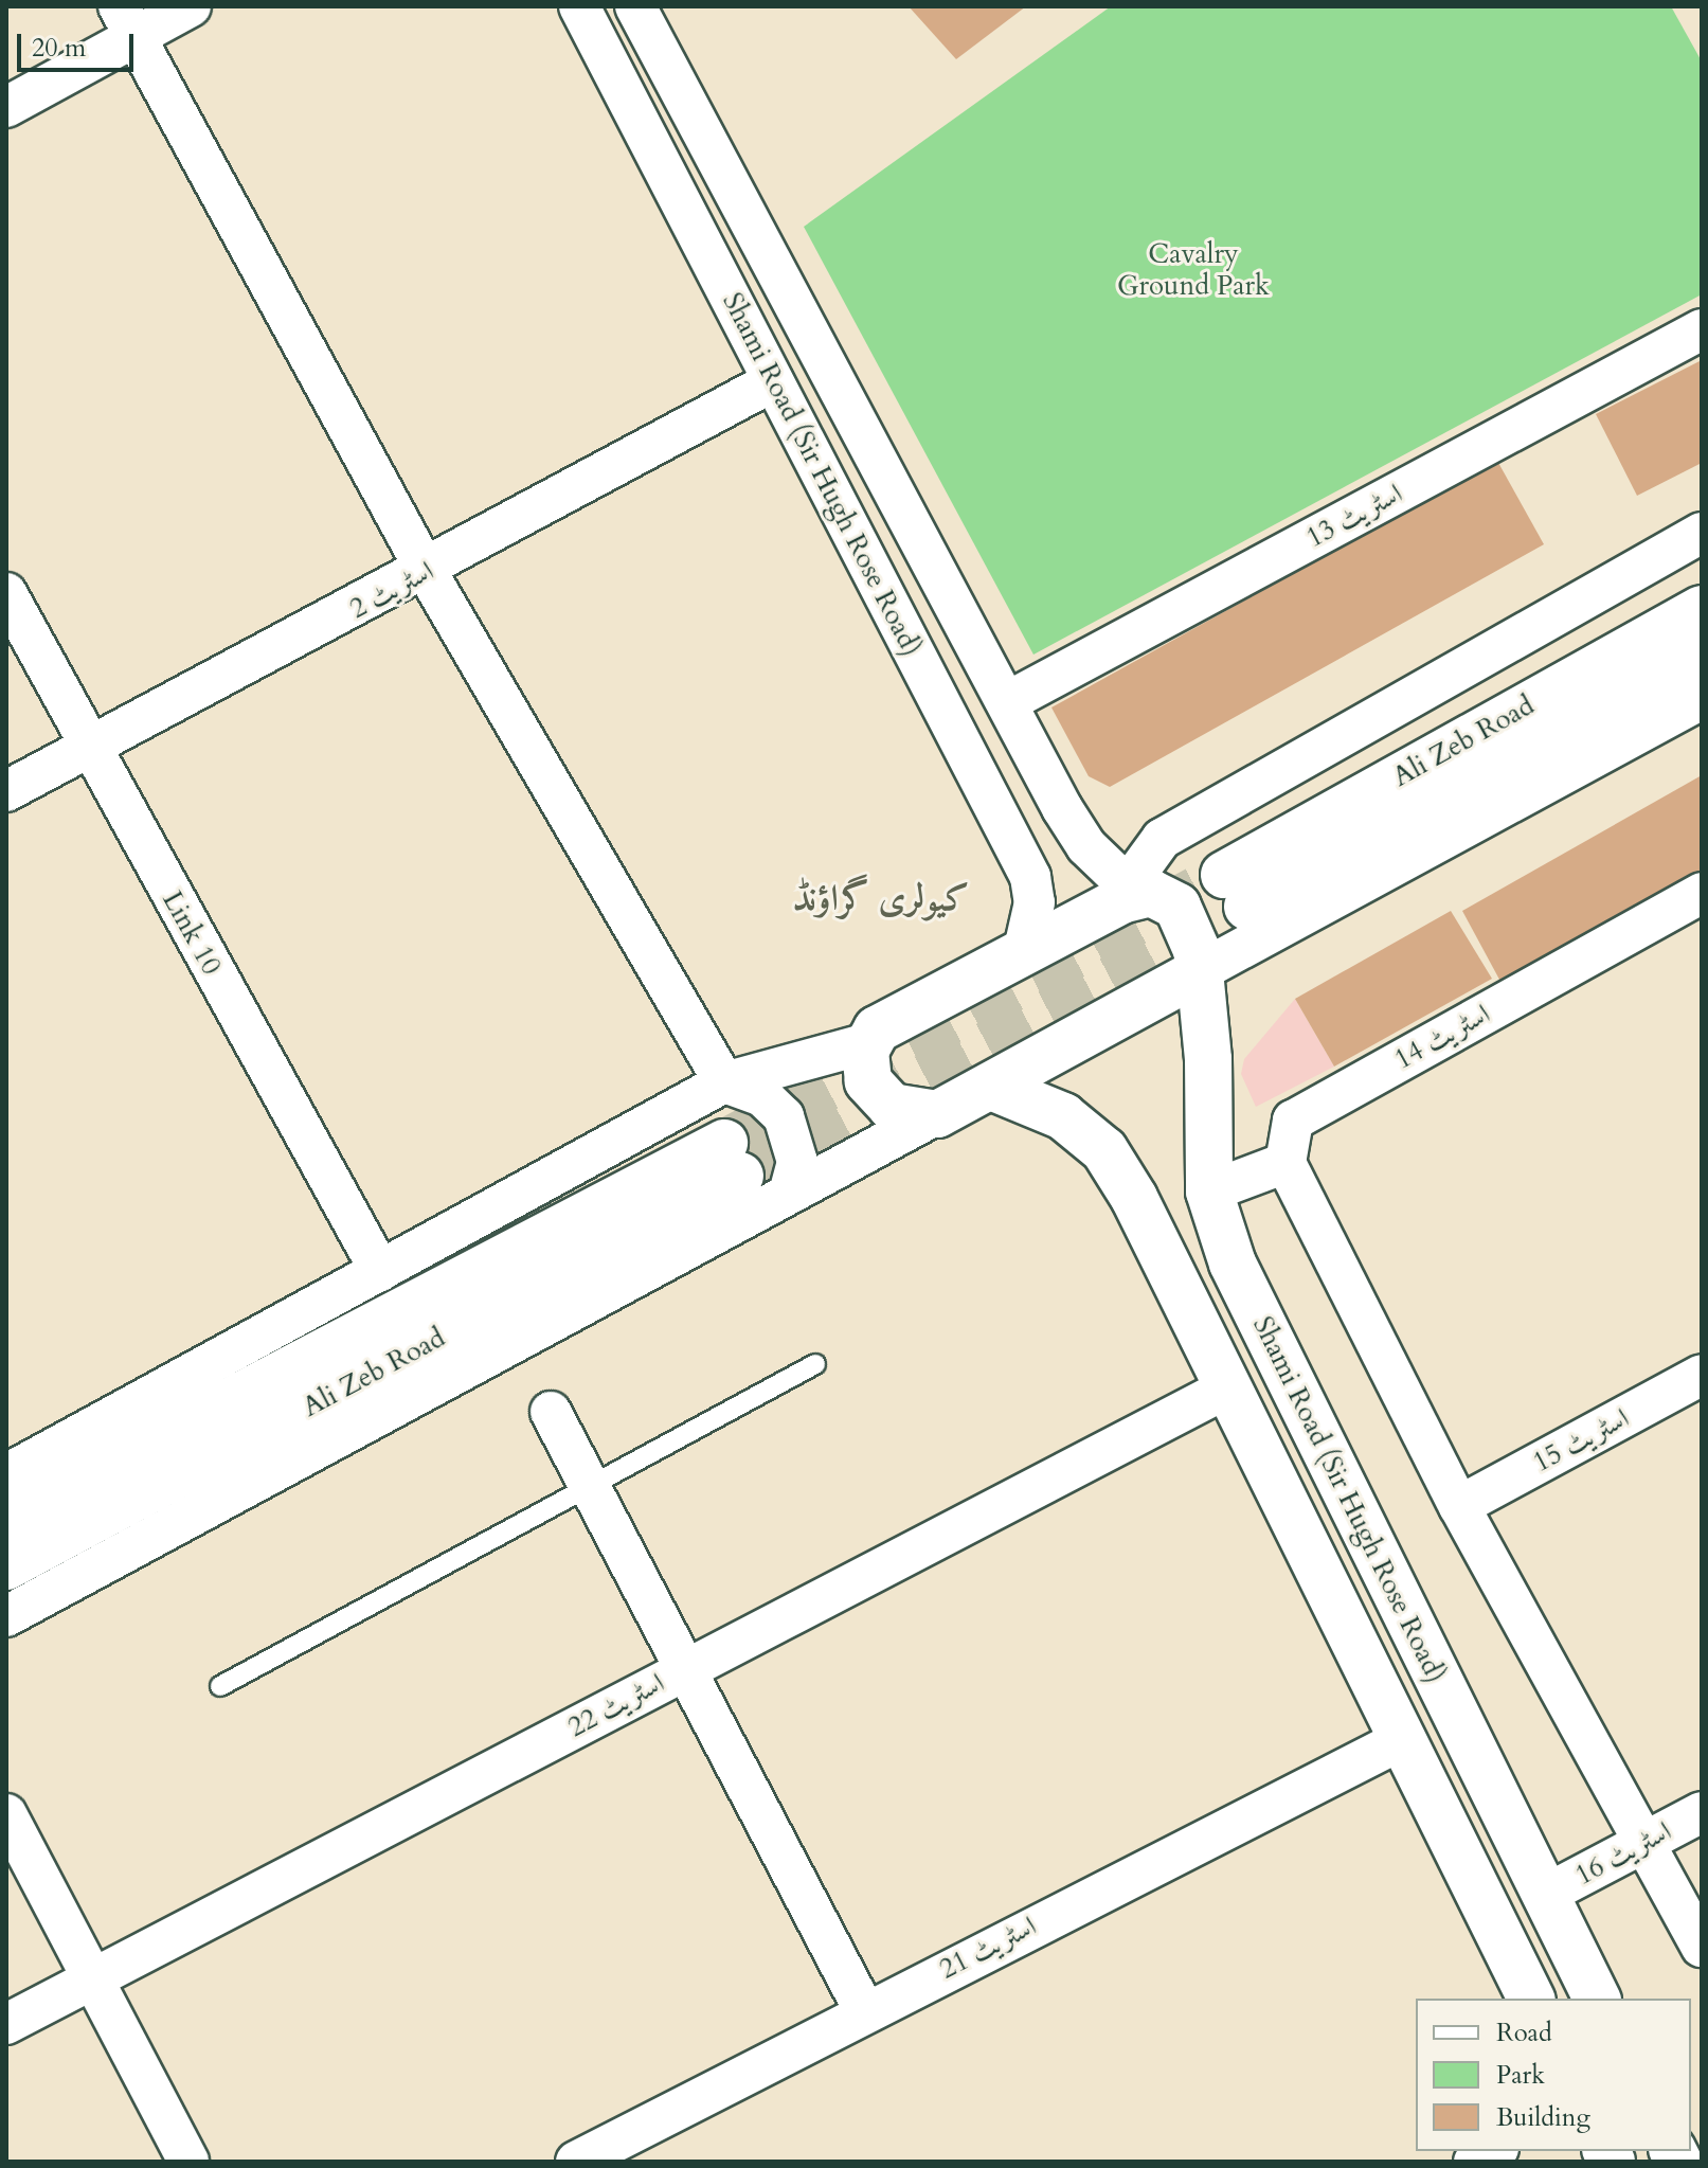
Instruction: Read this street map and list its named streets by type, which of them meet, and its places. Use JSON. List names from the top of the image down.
{
  "streets": {
    "main road": ["Shami Road (Sir Hugh Rose Road)", "Ali Zeb Road"],
    "street": [
      "اسٹریٹ 13",
      "اسٹریٹ 2",
      "Link 10",
      "اسٹریٹ 14",
      "اسٹریٹ 15",
      "اسٹریٹ 22",
      "اسٹریٹ 16",
      "اسٹریٹ 21"
    ]
  },
  "crossings": [
    ["Shami Road (Sir Hugh Rose Road)", "اسٹریٹ 13"],
    ["Shami Road (Sir Hugh Rose Road)", "اسٹریٹ 2"],
    ["Shami Road (Sir Hugh Rose Road)", "اسٹریٹ 22"],
    ["Shami Road (Sir Hugh Rose Road)", "اسٹریٹ 16"],
    ["Shami Road (Sir Hugh Rose Road)", "اسٹریٹ 21"],
    ["اسٹریٹ 2", "Link 10"]
  ],
  "districts": ["کیولری گراؤنڈ"],
  "parks": ["Cavalry Ground Park"],
  "legend": ["Road", "Park", "Building"],
  "scale_bar": "20 m"
}
